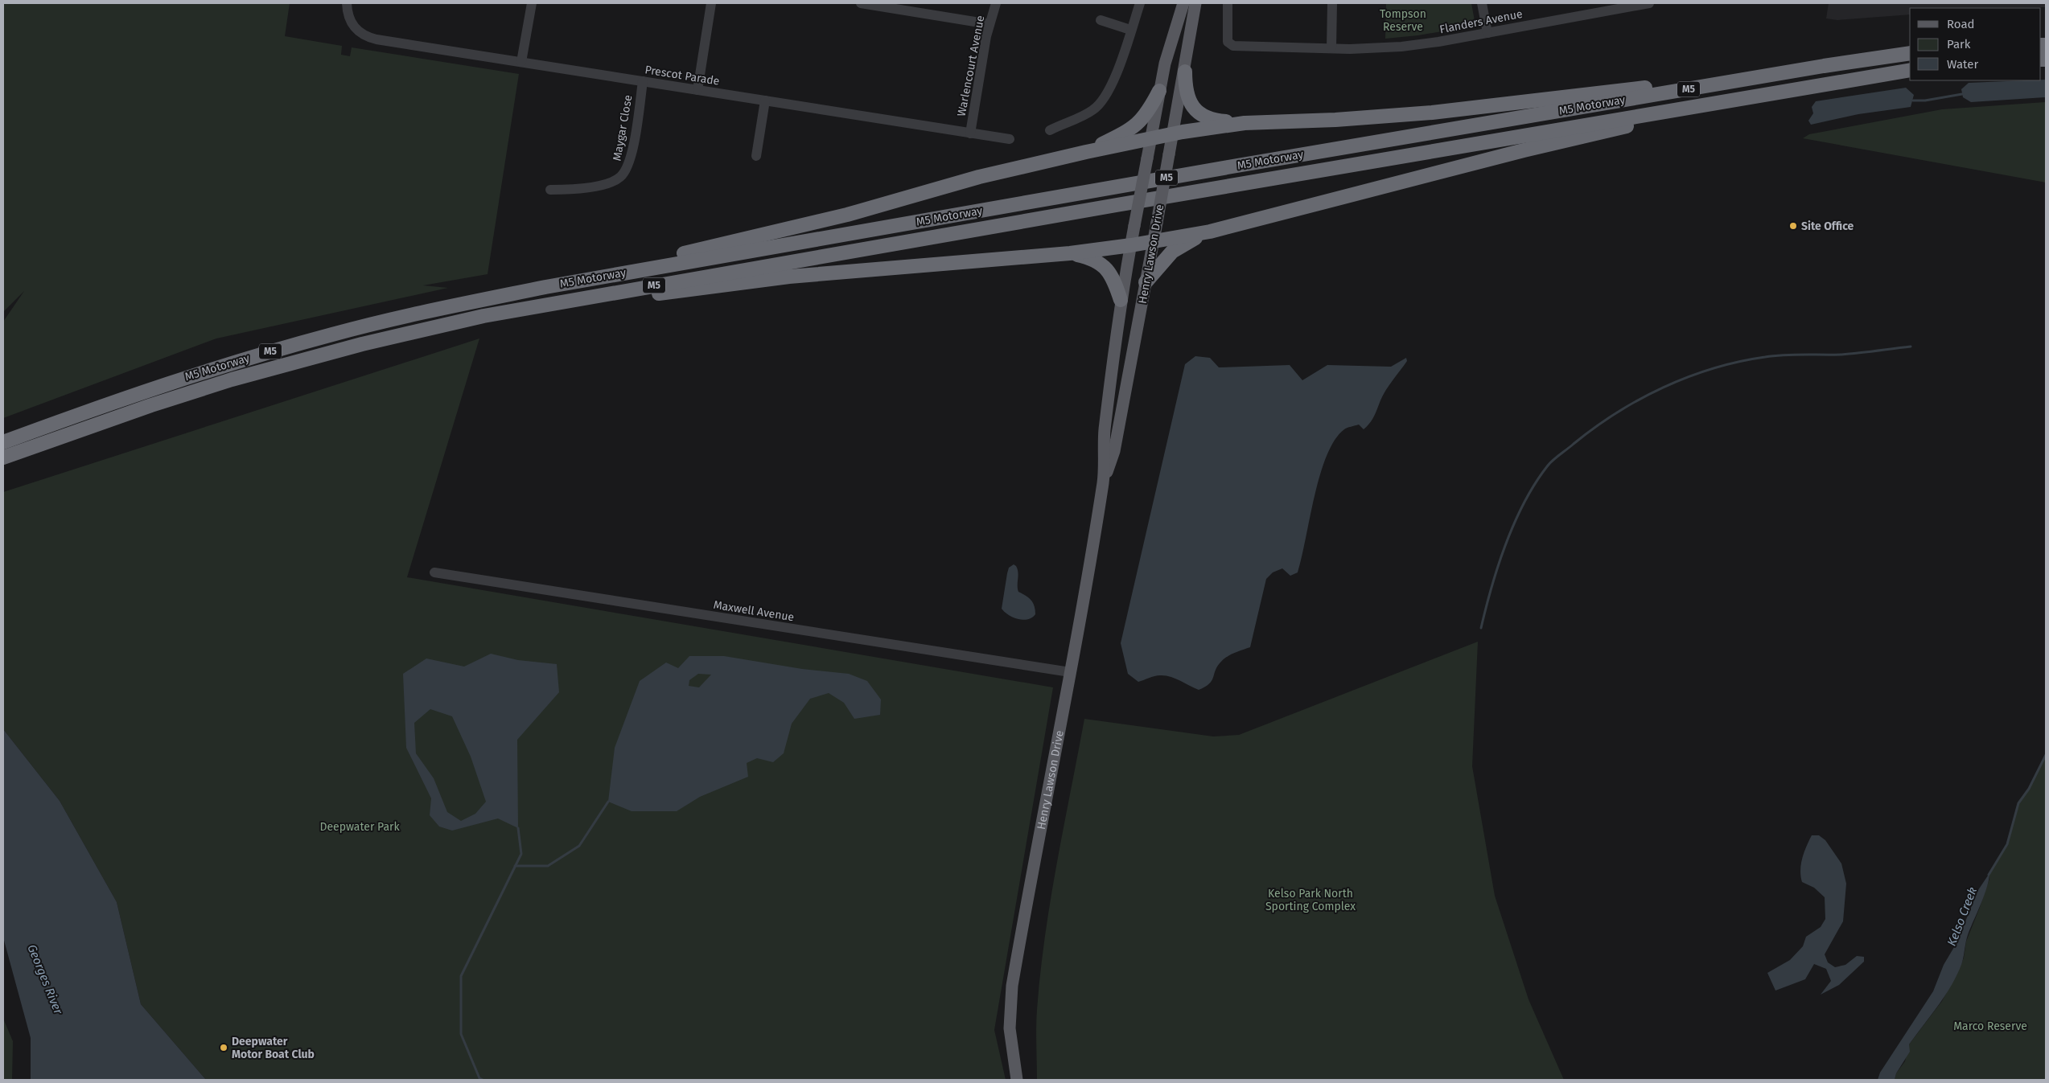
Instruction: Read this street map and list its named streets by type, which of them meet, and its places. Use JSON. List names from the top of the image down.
{
  "streets": {
    "highway": ["M5", "M5 Motorway"],
    "main road": ["Henry Lawson Drive"],
    "street": [
      "Flanders Avenue",
      "Warlencourt Avenue",
      "Prescot Parade",
      "Maygar Close",
      "Maxwell Avenue"
    ]
  },
  "crossings": [
    ["Warlencourt Avenue", "Prescot Parade"],
    ["Prescot Parade", "Maygar Close"],
    ["Henry Lawson Drive", "Maxwell Avenue"]
  ],
  "water": ["Kelso Creek", "Georges River"],
  "parks": [
    "Tompson Reserve",
    "Deepwater Park",
    "Kelso Park North Sporting Complex",
    "Marco Reserve"
  ],
  "places": ["Site Office", "Deepwater Motor Boat Club"],
  "legend": ["Road", "Park", "Water"]
}
